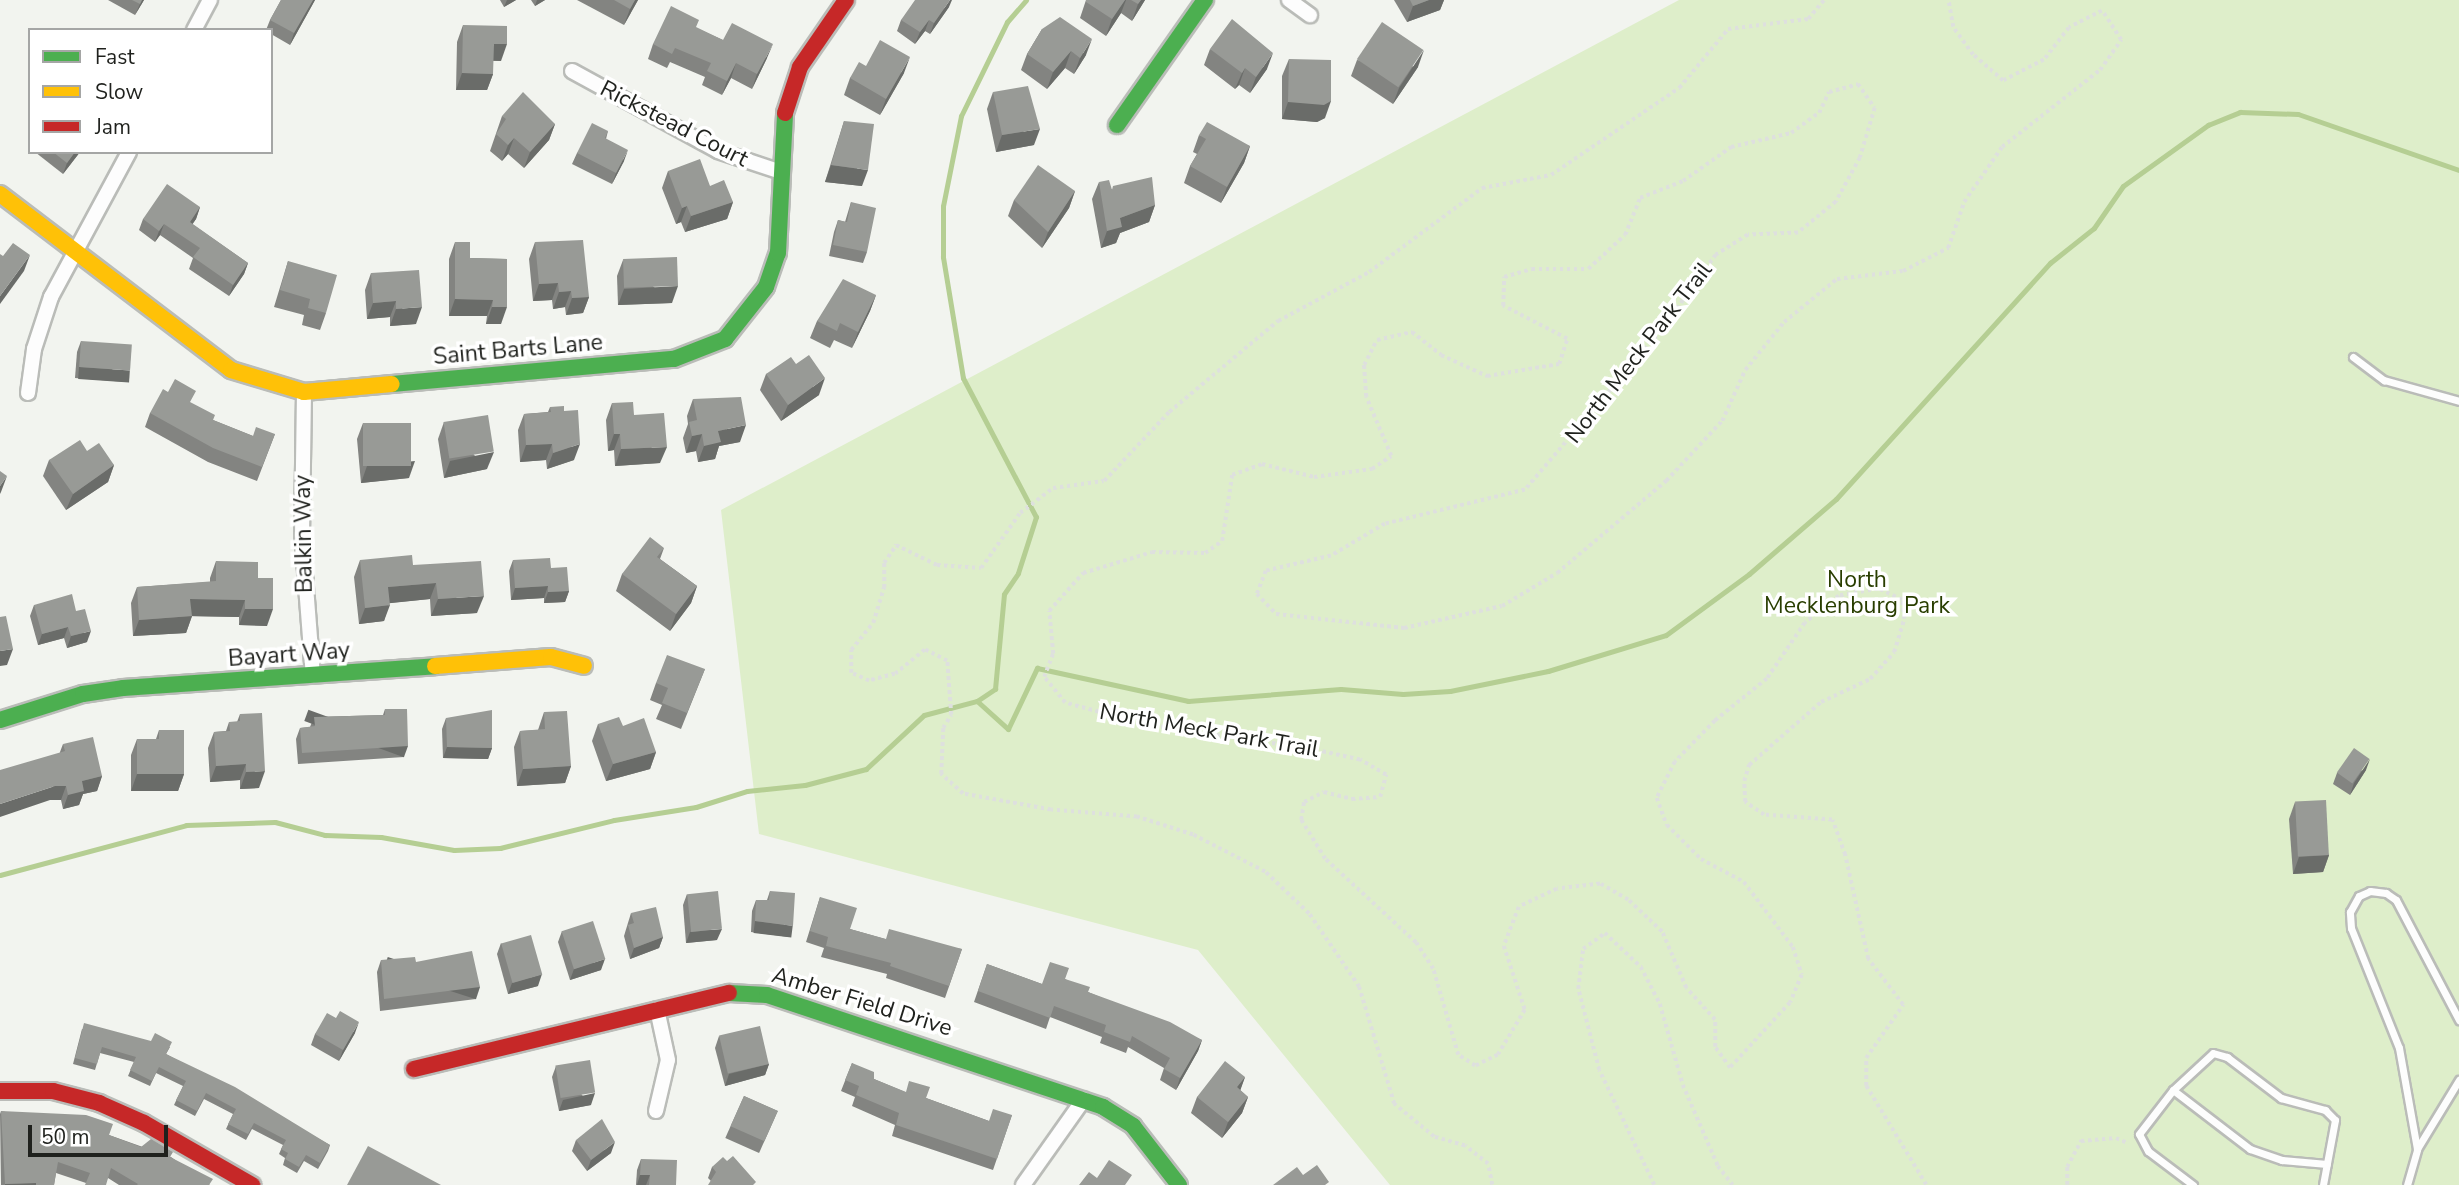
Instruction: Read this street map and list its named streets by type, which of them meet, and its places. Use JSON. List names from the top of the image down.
{
  "streets": {
    "street": [
      "Rickstead Court",
      "Saint Barts Lane",
      "Balkin Way",
      "Bayart Way",
      "Amber Field Drive"
    ],
    "path": ["North Meck Park Trail"]
  },
  "crossings": [
    ["Rickstead Court", "Saint Barts Lane"],
    ["Saint Barts Lane", "Balkin Way"],
    ["Balkin Way", "Bayart Way"]
  ],
  "parks": ["North Mecklenburg Park"],
  "legend": ["Fast", "Slow", "Jam"],
  "scale_bar": "50 m"
}
